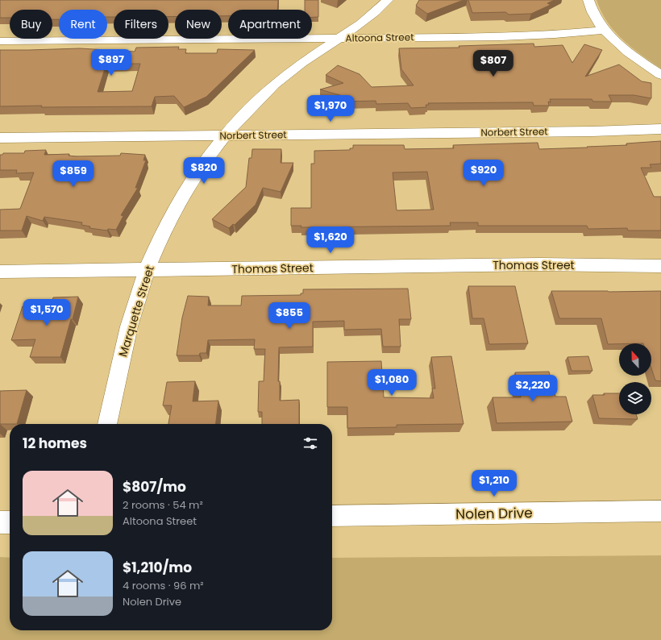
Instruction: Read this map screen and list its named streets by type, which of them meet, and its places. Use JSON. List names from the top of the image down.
{
  "streets": {
    "street": [
      "Altoona Street",
      "Norbert Street",
      "Thomas Street",
      "Marquette Street",
      "Nolen Drive"
    ]
  },
  "crossings": [
    ["Altoona Street", "Marquette Street"],
    ["Norbert Street", "Marquette Street"],
    ["Thomas Street", "Marquette Street"]
  ],
  "north": "top",
  "page": {
    "chip": [
      "Buy",
      "Rent",
      "Filters",
      "New",
      "Apartment"
    ],
    "price": [
      "$897",
      "$807",
      "$1,970",
      "$820",
      "$920",
      "$859",
      "$1,620",
      "$1,570",
      "$855",
      "$1,080",
      "$2,220",
      "$1,210"
    ],
    "heading": "12 homes",
    "list": [
      {
        "name": "$807/mo",
        "note": "2 rooms · 54 m² · Altoona Street"
      },
      {
        "name": "$1,210/mo",
        "note": "4 rooms · 96 m² · Nolen Drive"
      }
    ]
  }
}
